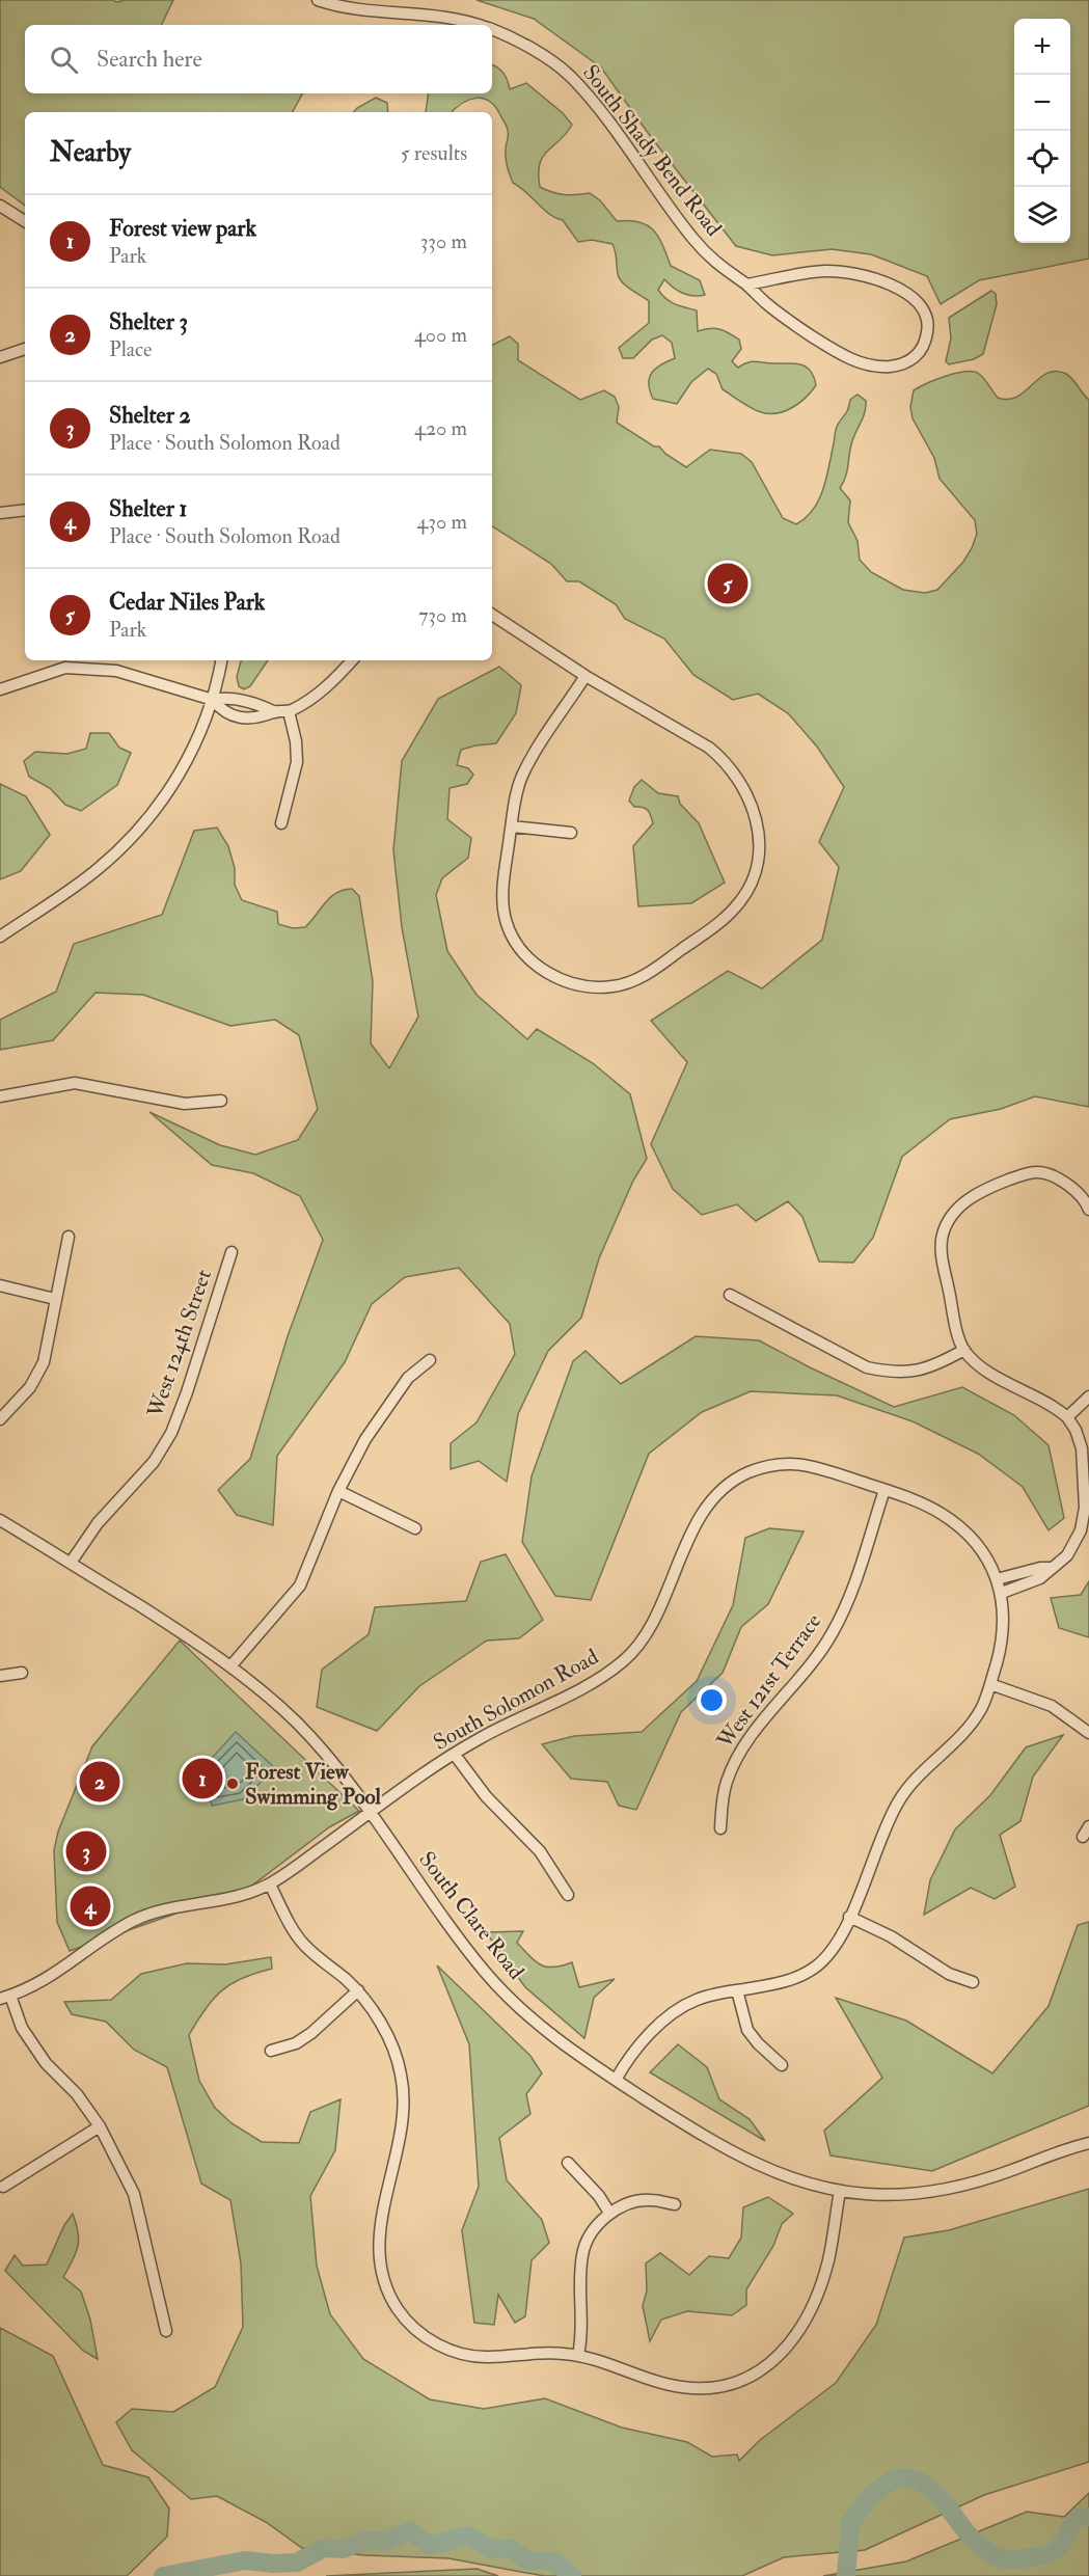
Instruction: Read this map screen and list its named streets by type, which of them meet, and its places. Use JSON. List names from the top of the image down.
{
  "streets": {
    "street": [
      "South Shady Bend Road",
      "West 124th Street",
      "West 121st Terrace",
      "South Solomon Road",
      "South Clare Road"
    ]
  },
  "crossings": [
    ["West 124th Street", "South Clare Road"],
    ["West 121st Terrace", "South Solomon Road"],
    ["South Solomon Road", "South Clare Road"]
  ],
  "places": ["Forest View Swimming Pool"],
  "page": {
    "map_buttons": ["+", "−"],
    "search": "Search here",
    "heading": ["Nearby", "5 results"],
    "list": [
      {
        "mark": "1",
        "name": "Forest view park",
        "note": "Park",
        "value": "330 m"
      },
      {
        "mark": "2",
        "name": "Shelter 3",
        "note": "Place",
        "value": "400 m"
      },
      {
        "mark": "3",
        "name": "Shelter 2",
        "note": "Place · South Solomon Road",
        "value": "420 m"
      },
      {
        "mark": "4",
        "name": "Shelter 1",
        "note": "Place · South Solomon Road",
        "value": "430 m"
      },
      {
        "mark": "5",
        "name": "Cedar Niles Park",
        "note": "Park",
        "value": "730 m"
      }
    ],
    "pins": [
      "5",
      "1",
      "2",
      "3",
      "4"
    ]
  }
}
